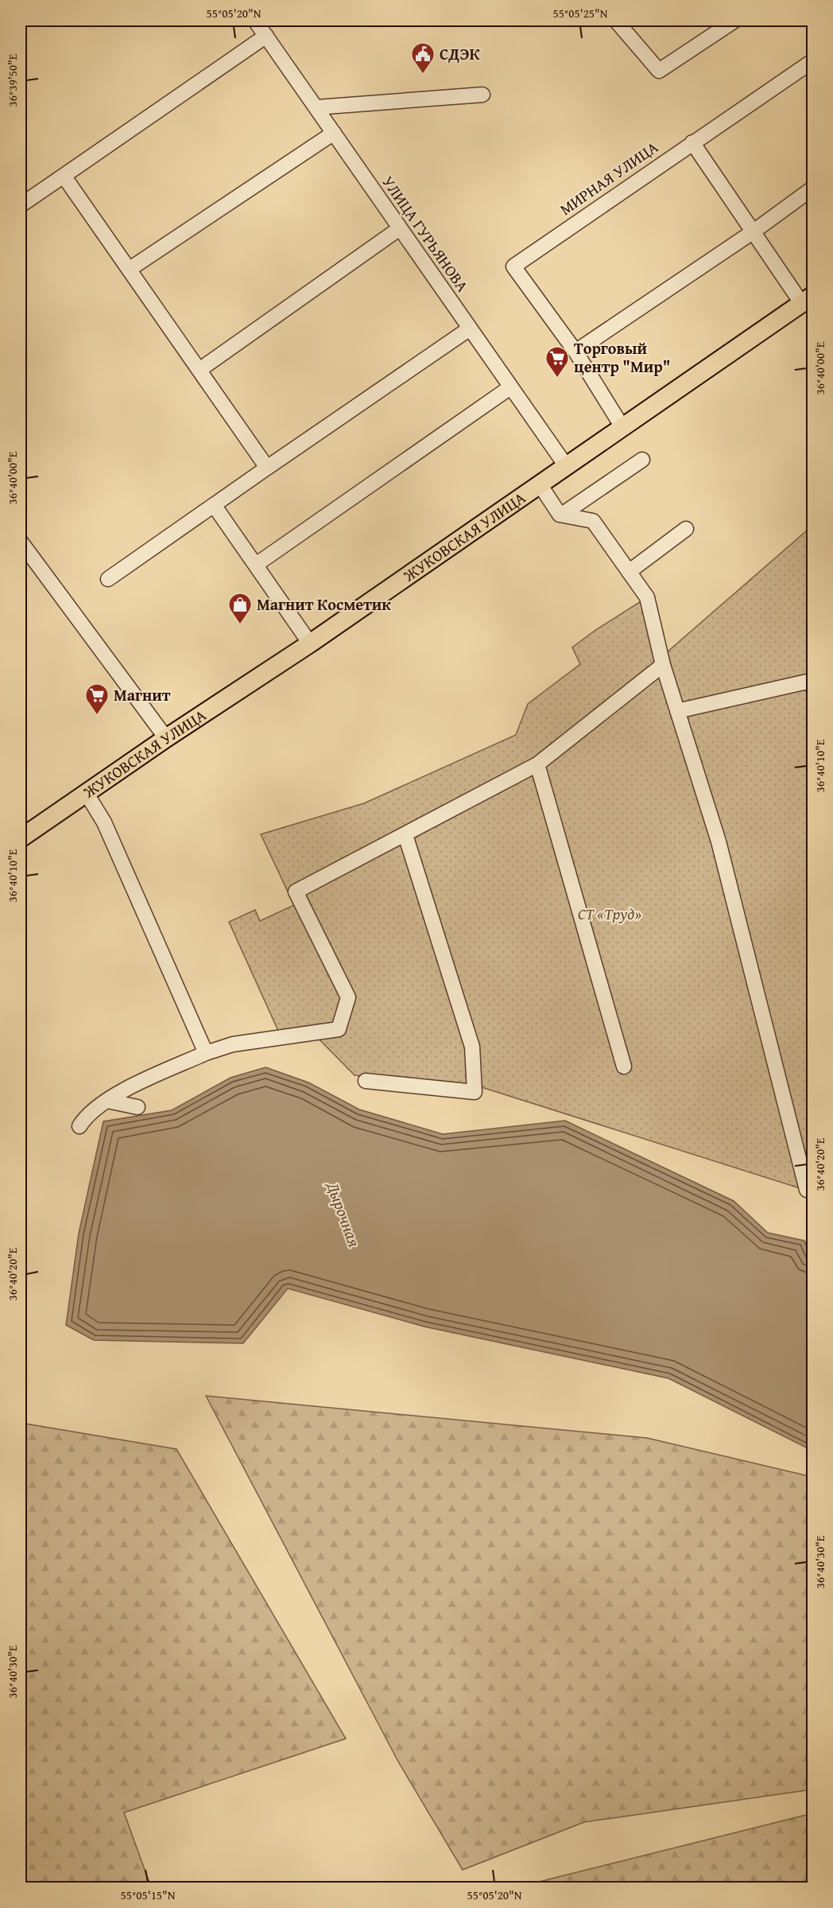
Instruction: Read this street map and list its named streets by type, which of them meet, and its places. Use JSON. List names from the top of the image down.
{
  "streets": {
    "main road": ["ЖУКОВСКАЯ УЛИЦА"],
    "street": ["МИРНАЯ УЛИЦА", "УЛИЦА ГУРЬЯНОВА"]
  },
  "crossings": [
    ["МИРНАЯ УЛИЦА", "ЖУКОВСКАЯ УЛИЦА"],
    ["УЛИЦА ГУРЬЯНОВА", "ЖУКОВСКАЯ УЛИЦА"]
  ],
  "water": ["Дырочная"],
  "parks": ["СТ «Труд»"],
  "places": {
    "public building": ["СДЭК"],
    "supermarket": ["Торговый центр \"Мир\"", "Магнит"],
    "shop": ["Магнит Косметик"]
  },
  "coordinates": [
    "55°05'20\"N",
    "55°05'25\"N",
    "36°39'50\"E",
    "36°40'00\"E",
    "36°40'10\"E",
    "36°40'20\"E",
    "36°40'30\"E",
    "55°05'15\"N"
  ]
}
